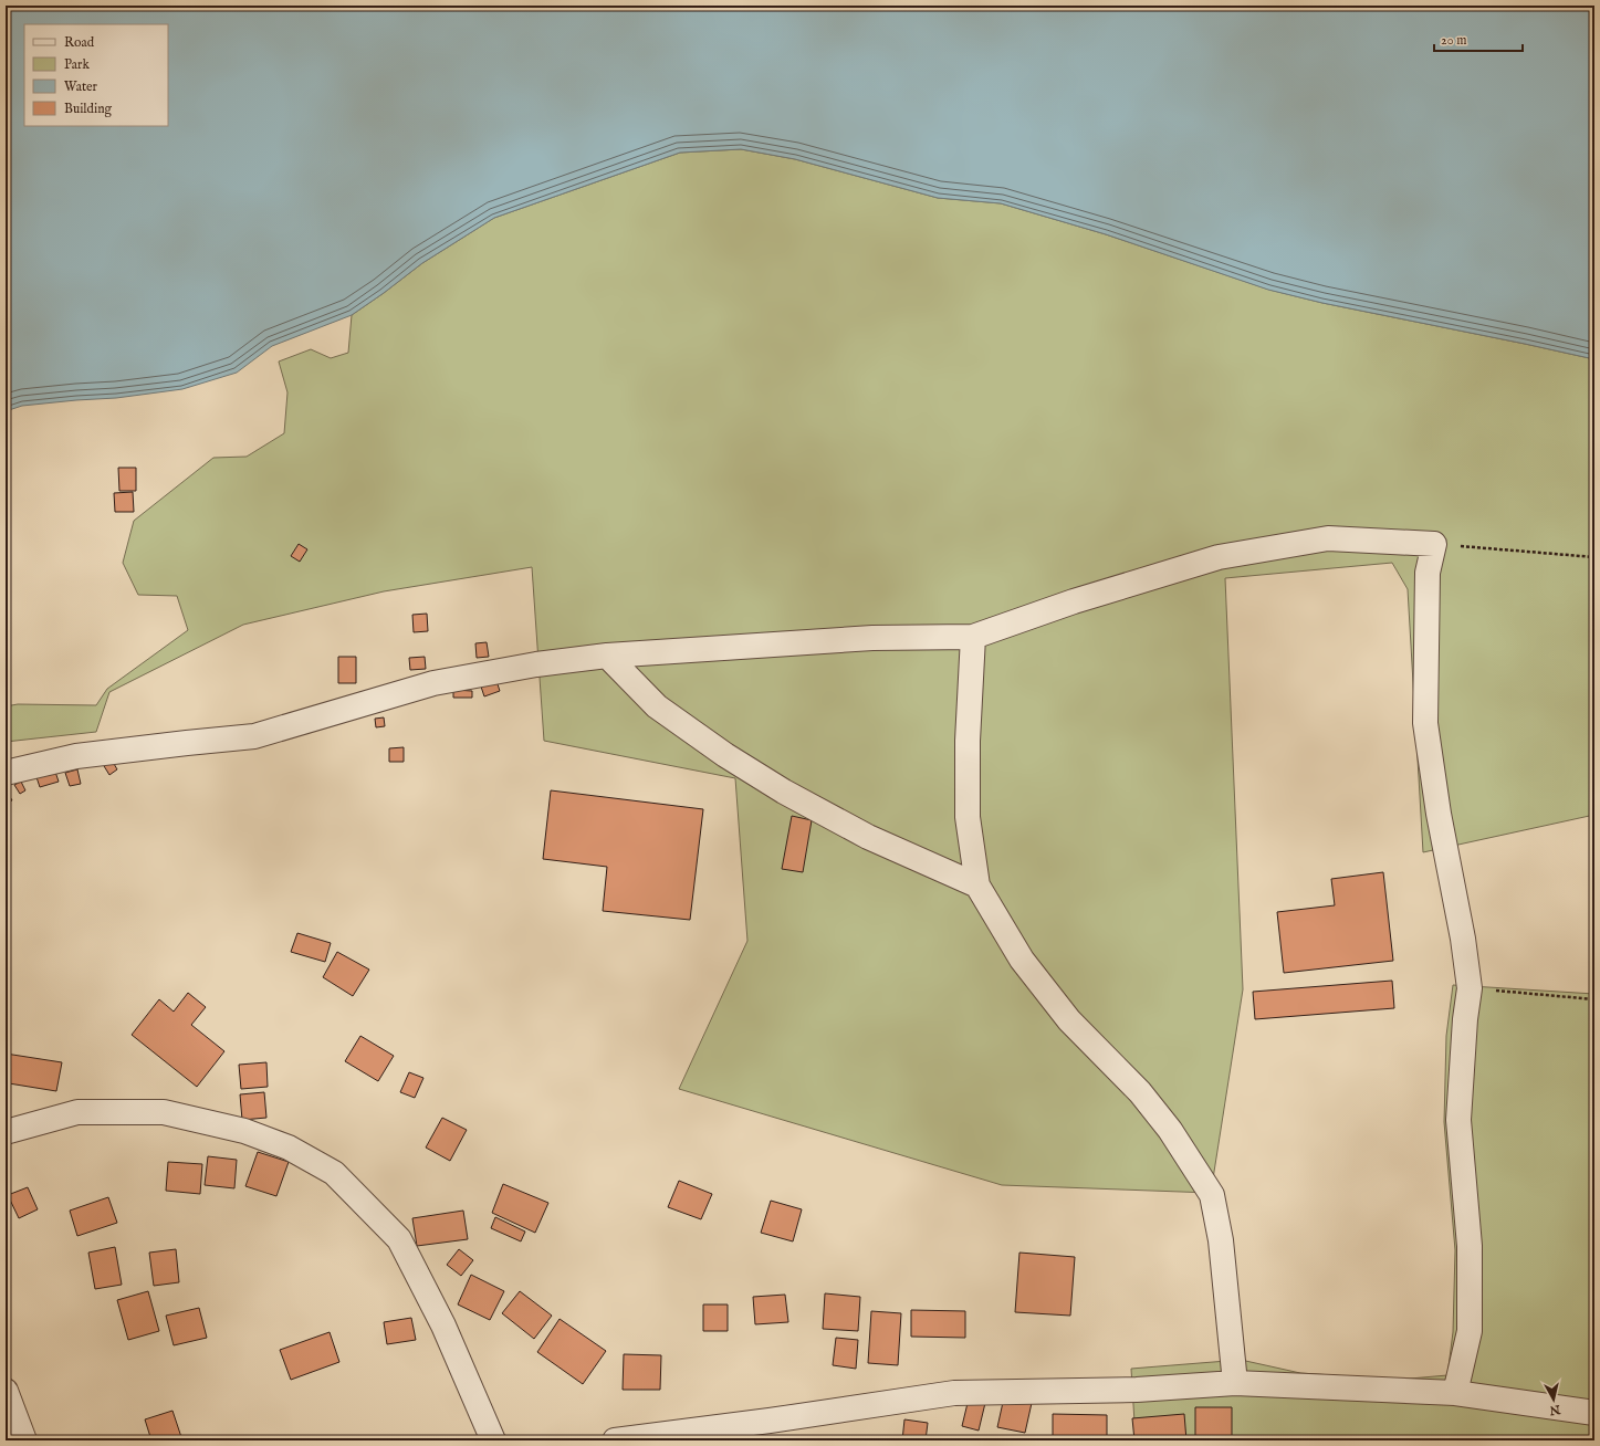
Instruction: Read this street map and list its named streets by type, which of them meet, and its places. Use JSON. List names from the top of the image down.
{
  "legend": [
    "Road",
    "Park",
    "Water",
    "Building"
  ],
  "scale_bar": "20 m",
  "north": "bottom"
}
